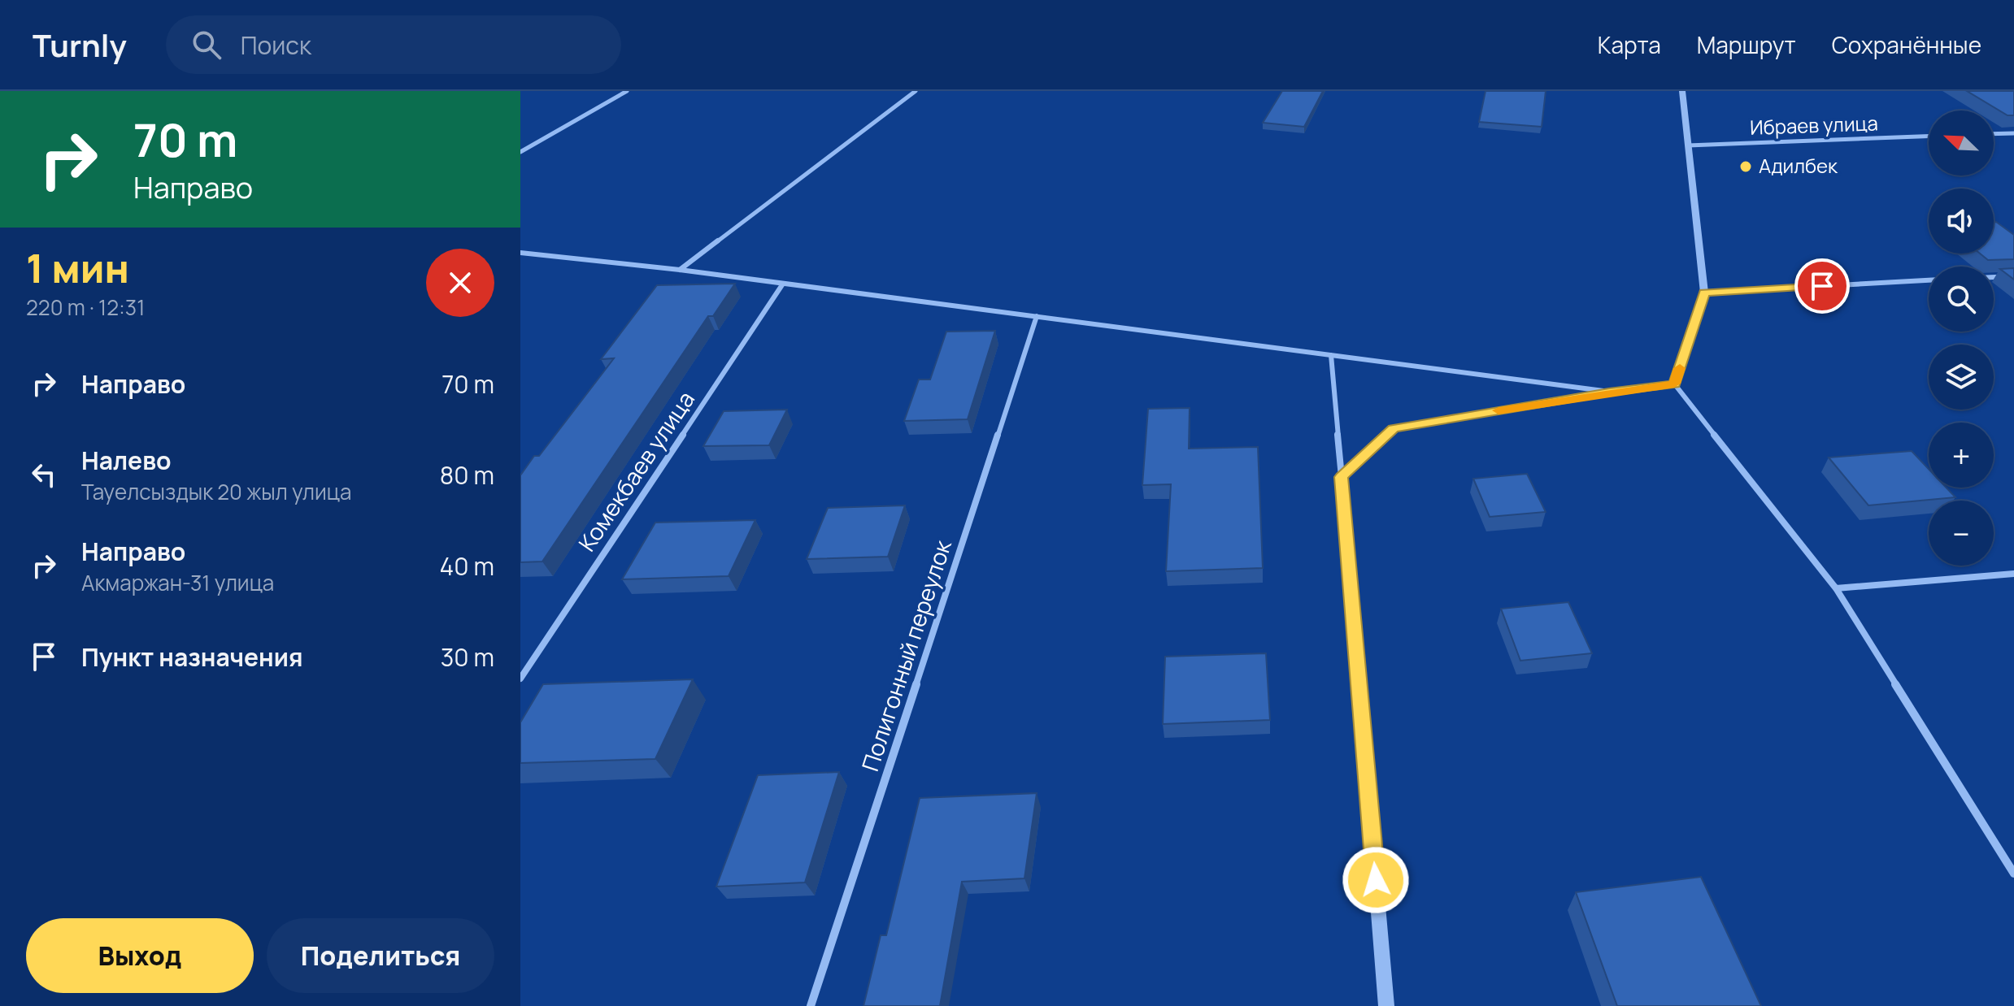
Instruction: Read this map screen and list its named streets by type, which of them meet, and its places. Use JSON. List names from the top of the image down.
{
  "streets": {
    "street": ["Ибраев улица", "Комекбаев улица", "Полигонный переулок"]
  },
  "places": ["Адилбек"],
  "north": "top left",
  "page": {
    "header": "Turnly",
    "search": "Поиск",
    "nav": ["Карта", "Маршрут", "Сохранённые"],
    "turn": ["70 m", "Направо"],
    "map_buttons": ["+", "−"],
    "heading": ["1 мин", "220 m · 12:31"],
    "list": [
      {
        "name": "Направо",
        "value": "70 m"
      },
      {
        "name": "Налево",
        "note": "Тауелсыздык 20 жыл улица",
        "value": "80 m"
      },
      {
        "name": "Направо",
        "note": "Акмаржан-31 улица",
        "value": "40 m"
      },
      {
        "name": "Пункт назначения",
        "value": "30 m"
      }
    ],
    "buttons": ["Выход", "Поделиться"]
  }
}
